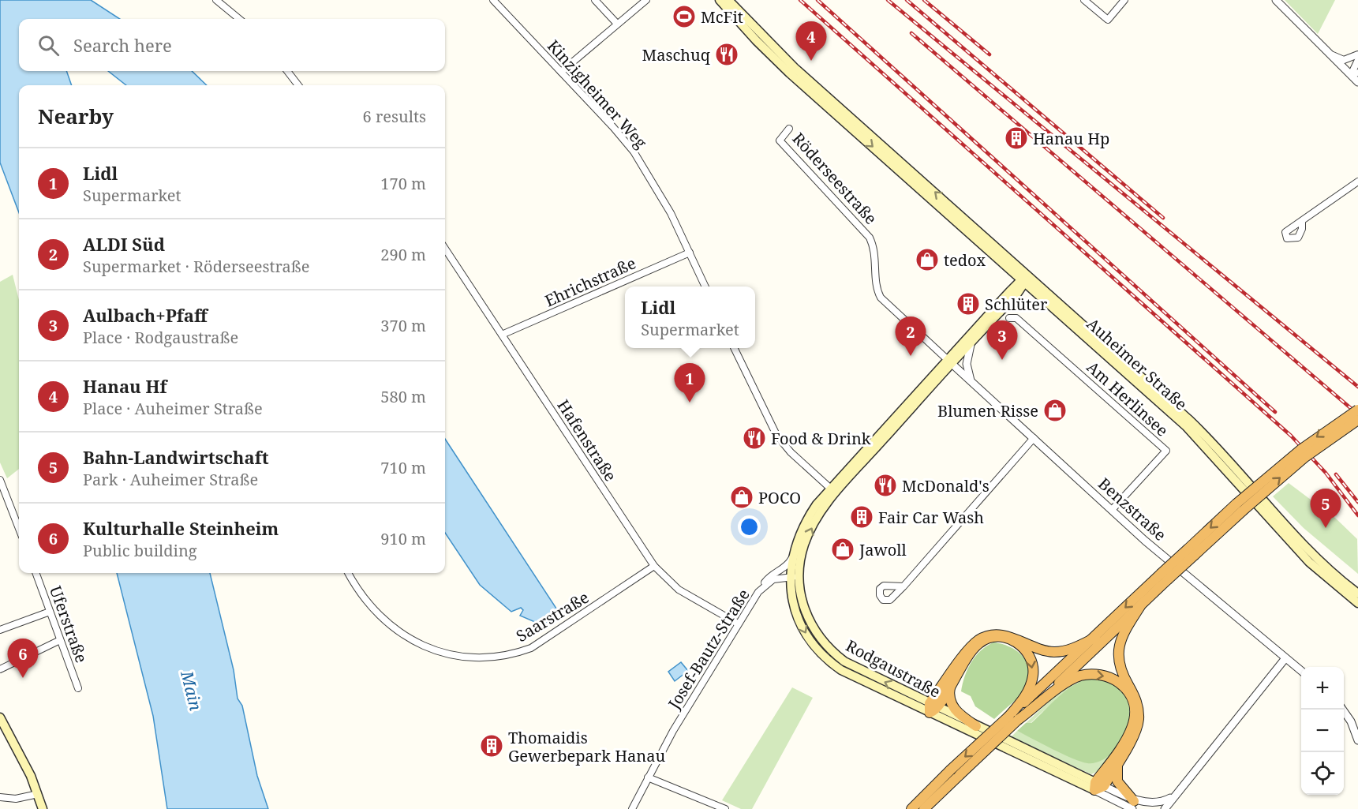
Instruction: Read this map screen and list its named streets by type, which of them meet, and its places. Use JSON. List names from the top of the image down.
{
  "streets": {
    "main road": ["Auheimer Straße", "Rodgaustraße"],
    "street": [
      "Kinzigheimer Weg",
      "Röderseestraße",
      "Ehrichstraße",
      "Am Herlinsee",
      "Hafenstraße",
      "Benzstraße",
      "Saarstraße",
      "Uferstraße",
      "Josef-Bautz-Straße"
    ]
  },
  "crossings": [
    ["Kinzigheimer Weg", "Ehrichstraße"],
    ["Röderseestraße", "Benzstraße"],
    ["Röderseestraße", "Rodgaustraße"],
    ["Ehrichstraße", "Hafenstraße"],
    ["Auheimer Straße", "Rodgaustraße"],
    ["Am Herlinsee", "Benzstraße"],
    ["Hafenstraße", "Saarstraße"],
    ["Hafenstraße", "Josef-Bautz-Straße"],
    ["Benzstraße", "Rodgaustraße"],
    ["Josef-Bautz-Straße", "Rodgaustraße"]
  ],
  "water": ["Main"],
  "places": {
    "sports": ["McFit"],
    "restaurant": ["Maschuq", "Food & Drink", "McDonald's"],
    "building": [
      "Hanau Hp",
      "Schlüter",
      "Fair Car Wash",
      "Thomaidis Gewerbepark Hanau"
    ],
    "shop": [
      "tedox",
      "Blumen Risse",
      "POCO",
      "Jawoll"
    ]
  },
  "page": {
    "search": "Search here",
    "pins": [
      "4",
      "2",
      "3",
      "1",
      "5",
      "6"
    ],
    "heading": ["Nearby", "6 results"],
    "list": [
      {
        "mark": "1",
        "name": "Lidl",
        "note": "Supermarket",
        "value": "170 m"
      },
      {
        "mark": "2",
        "name": "ALDI Süd",
        "note": "Supermarket · Röderseestraße",
        "value": "290 m"
      },
      {
        "mark": "3",
        "name": "Aulbach+Pfaff",
        "note": "Place · Rodgaustraße",
        "value": "370 m"
      },
      {
        "mark": "4",
        "name": "Hanau Hf",
        "note": "Place · Auheimer Straße",
        "value": "580 m"
      },
      {
        "mark": "5",
        "name": "Bahn-Landwirtschaft",
        "note": "Park · Auheimer Straße",
        "value": "710 m"
      },
      {
        "mark": "6",
        "name": "Kulturhalle Steinheim",
        "note": "Public building",
        "value": "910 m"
      }
    ],
    "popup": ["Lidl", "Supermarket"],
    "map_buttons": ["+", "−"]
  }
}
